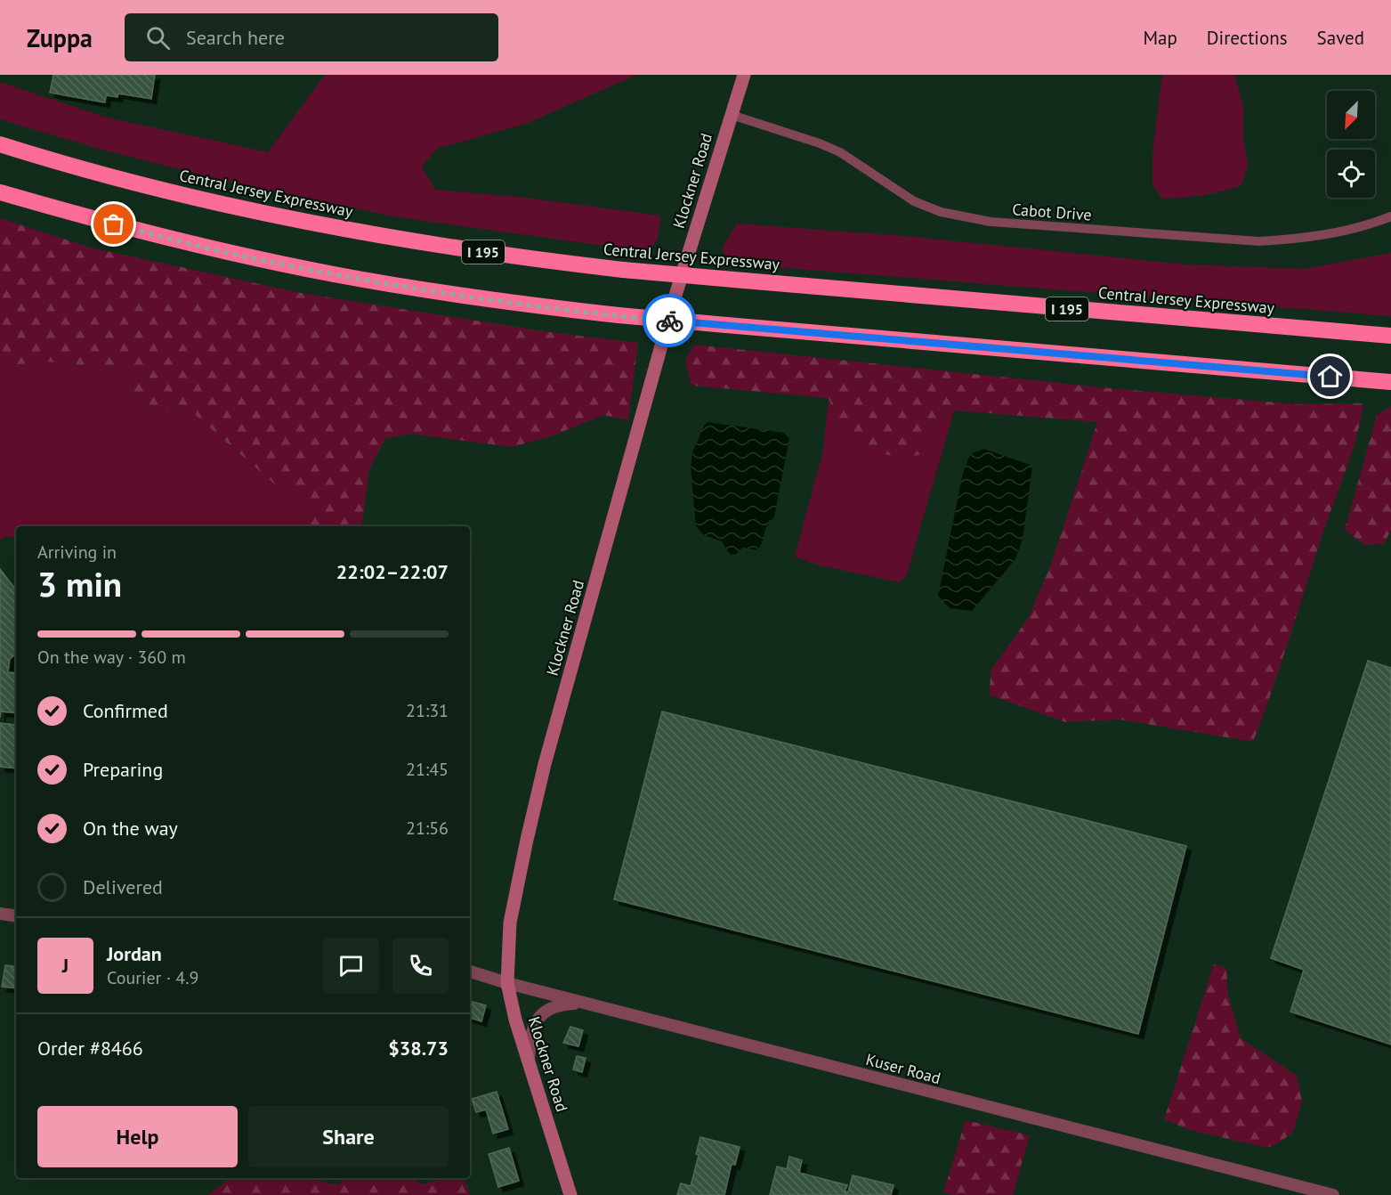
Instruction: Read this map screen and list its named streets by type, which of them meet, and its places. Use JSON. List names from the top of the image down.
{
  "streets": {
    "highway": ["Central Jersey Expressway", "I 195"],
    "main road": ["Klockner Road"],
    "street": ["Cabot Drive", "Kuser Road"]
  },
  "crossings": [
    ["Klockner Road", "Cabot Drive"],
    ["Klockner Road", "Kuser Road"]
  ],
  "north": "bottom left",
  "page": {
    "header": "Zuppa",
    "search": "Search here",
    "nav": ["Map", "Directions", "Saved"],
    "heading": ["3 min", "Arriving in", "22:02–22:07"],
    "panel": [
      "Jordan",
      "Courier · 4.9",
      "Order #8466",
      "$38.73"
    ],
    "bar": "On the way · 360 m",
    "list": [
      ["Confirmed", "21:31"],
      ["Preparing", "21:45"],
      ["On the way", "21:56"],
      "Delivered"
    ],
    "round": "J",
    "buttons": ["Help", "Share"]
  }
}
